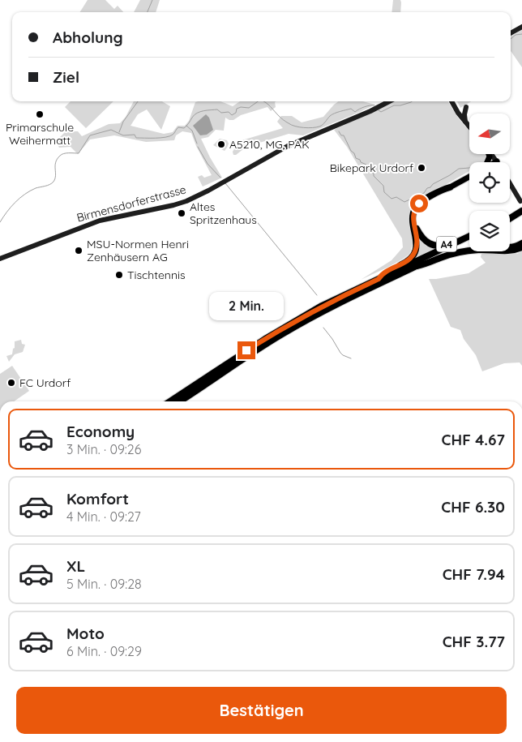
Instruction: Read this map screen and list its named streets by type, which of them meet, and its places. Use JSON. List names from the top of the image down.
{
  "streets": {
    "highway": ["A4"],
    "main road": ["Birmensdorferstrasse"]
  },
  "places": [
    "Primarschule Weihermatt",
    "A5210, MG, PAK",
    "Bikepark Urdorf",
    "Altes Spritzenhaus",
    "MSU-Normen Henri Zenhäusern AG",
    "Tischtennis",
    "FC Urdorf"
  ],
  "north": "left",
  "page": {
    "banner": ["Abholung", "Ziel"],
    "bubble": "2 Min.",
    "list": [
      {
        "name": "Economy",
        "note": "3 Min. · 09:26",
        "value": "CHF 4.67"
      },
      {
        "name": "Komfort",
        "note": "4 Min. · 09:27",
        "value": "CHF 6.30"
      },
      {
        "name": "XL",
        "note": "5 Min. · 09:28",
        "value": "CHF 7.94"
      },
      {
        "name": "Moto",
        "note": "6 Min. · 09:29",
        "value": "CHF 3.77"
      }
    ],
    "buttons": "Bestätigen"
  }
}
